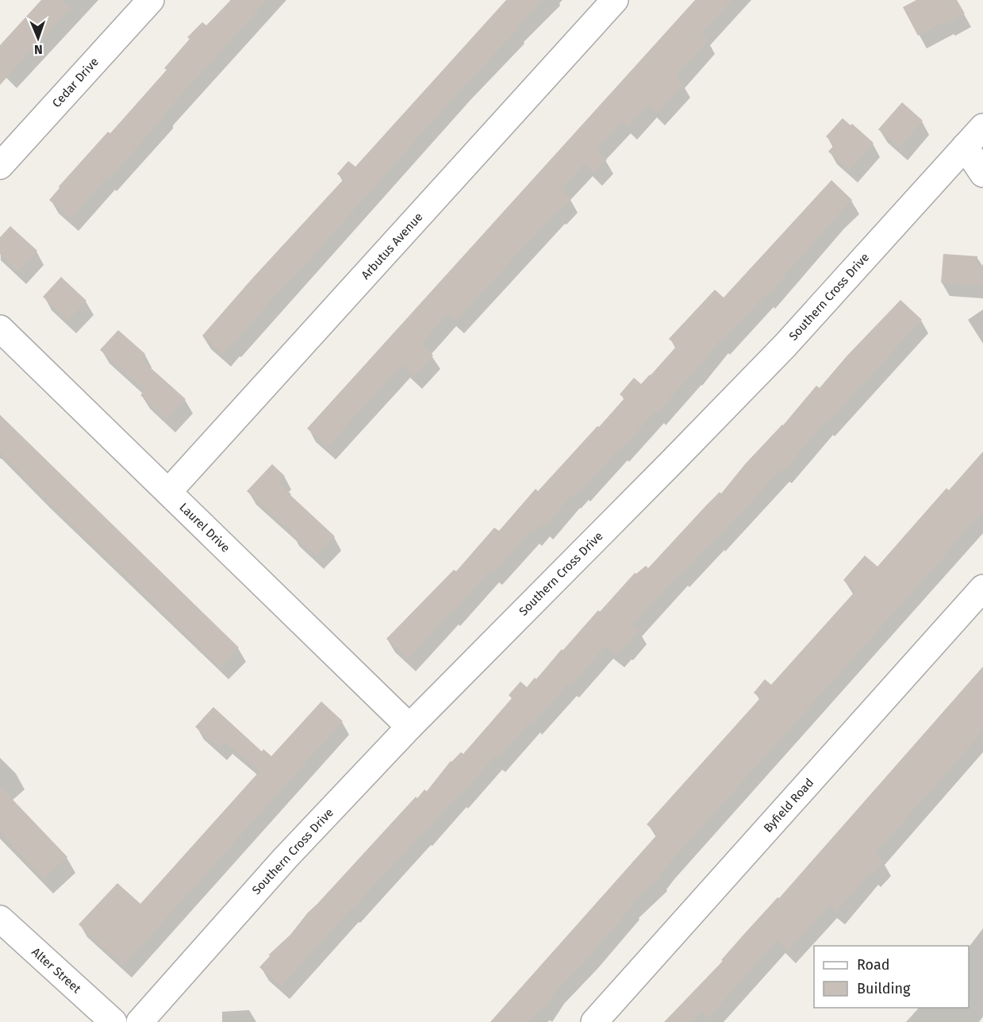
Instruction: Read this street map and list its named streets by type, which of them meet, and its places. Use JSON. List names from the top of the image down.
{
  "streets": {
    "street": [
      "Cedar Drive",
      "Arbutus Avenue",
      "Southern Cross Drive",
      "Laurel Drive",
      "Byfield Road",
      "Alter Street"
    ]
  },
  "crossings": [
    ["Arbutus Avenue", "Laurel Drive"],
    ["Southern Cross Drive", "Laurel Drive"]
  ],
  "legend": ["Road", "Building"],
  "north": "bottom"
}
